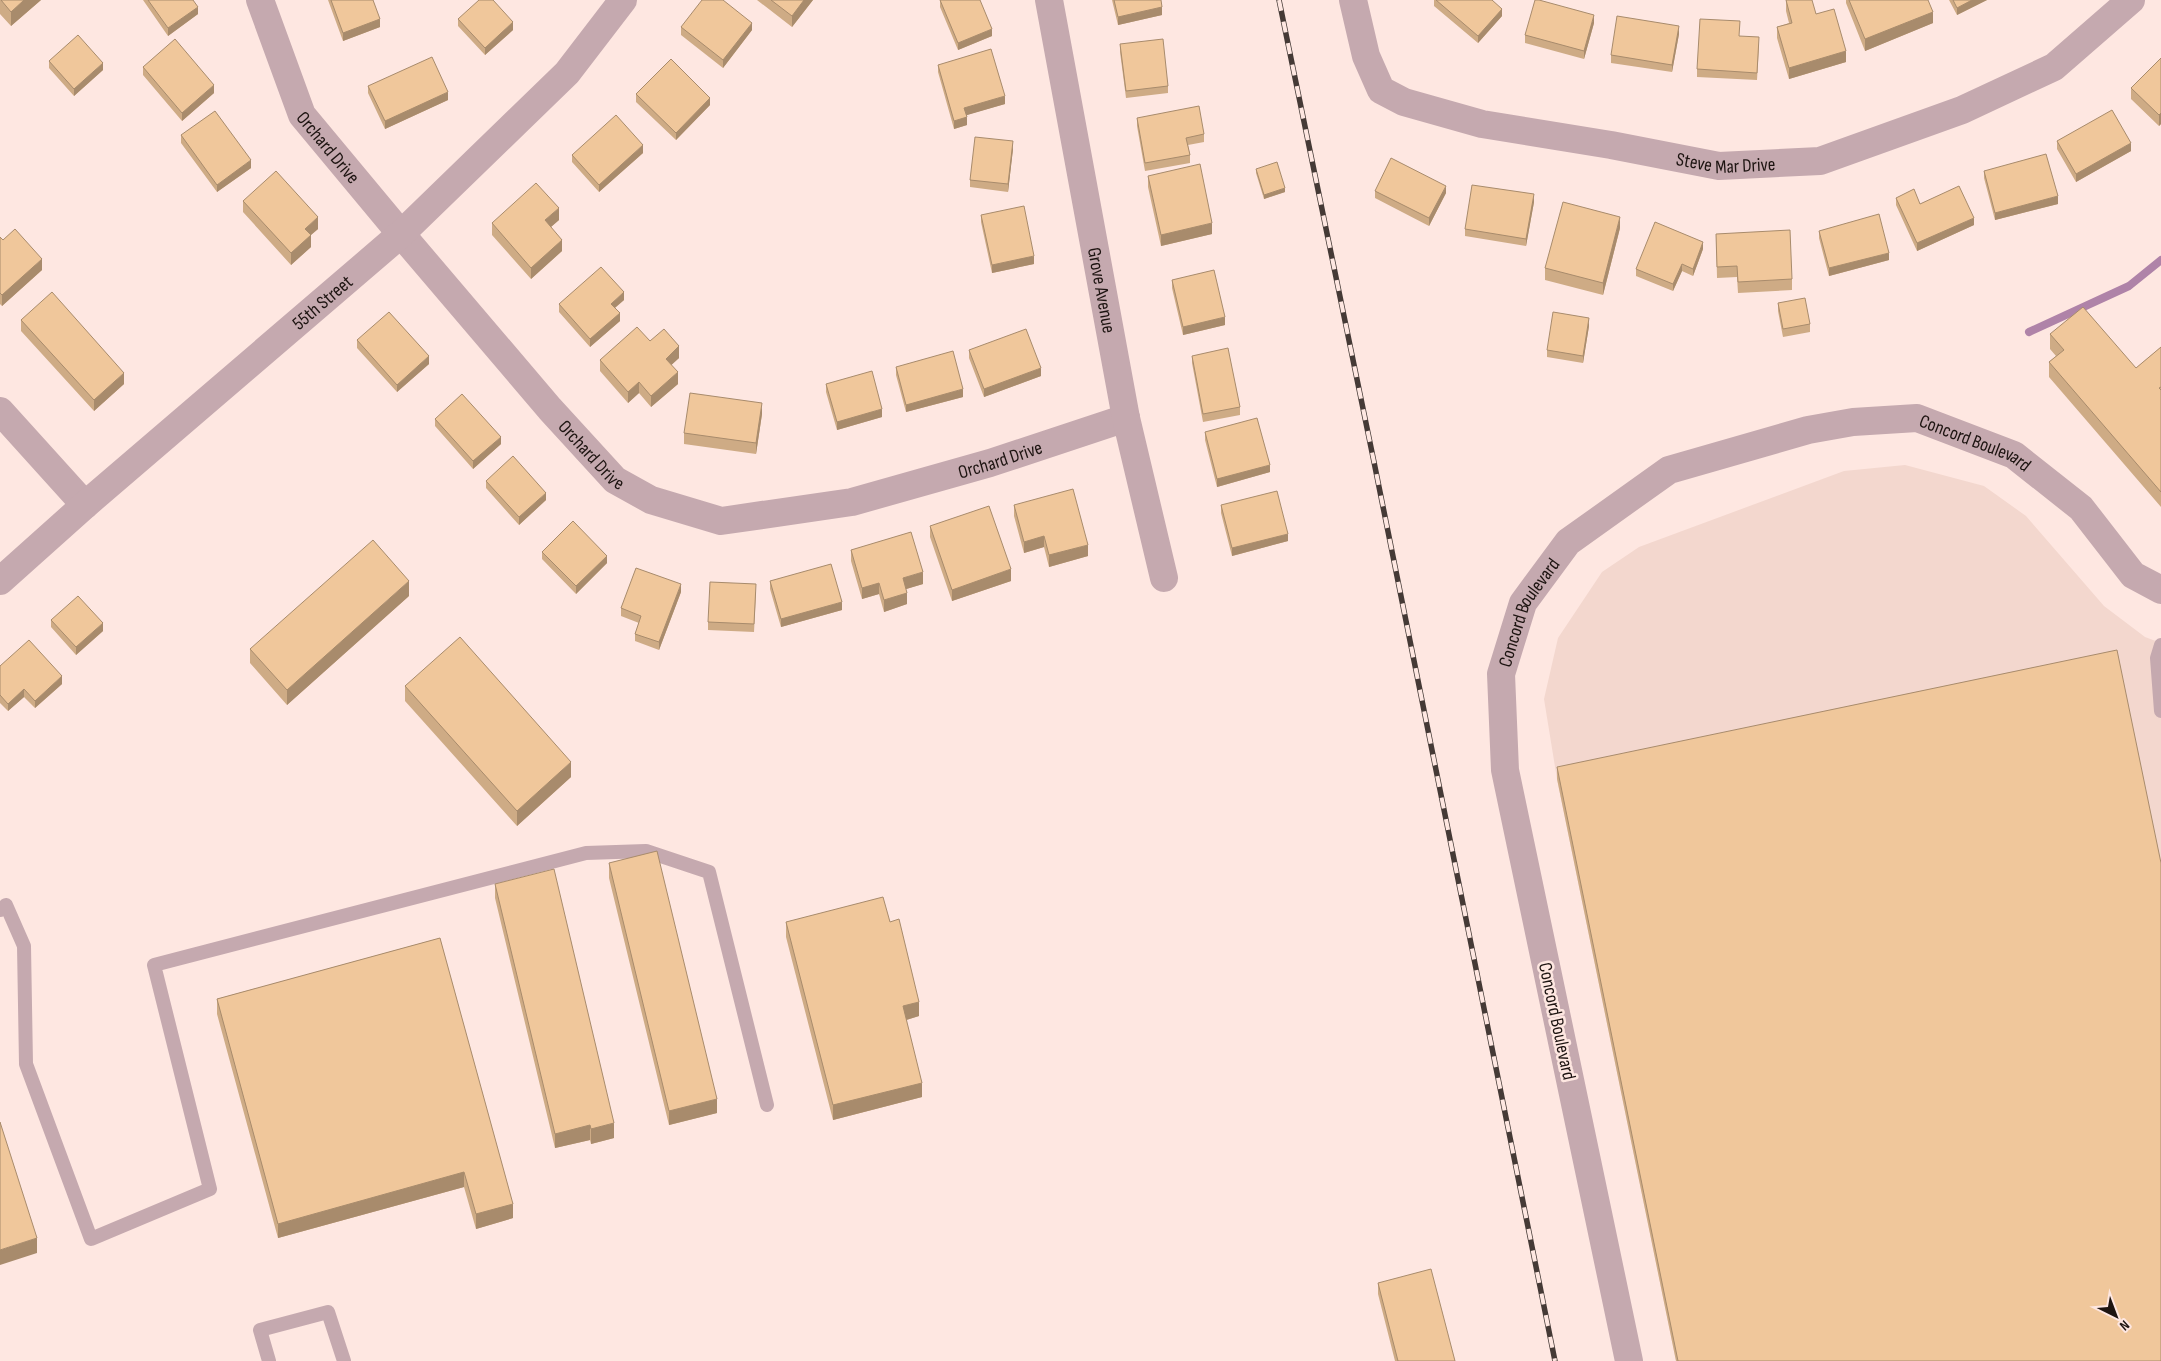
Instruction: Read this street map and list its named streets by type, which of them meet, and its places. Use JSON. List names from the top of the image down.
{
  "streets": {
    "street": [
      "Orchard Drive",
      "Steve Mar Drive",
      "Grove Avenue",
      "55th Street",
      "Concord Boulevard"
    ]
  },
  "crossings": [
    ["Orchard Drive", "Grove Avenue"],
    ["Orchard Drive", "55th Street"]
  ],
  "north": "bottom right"
}
